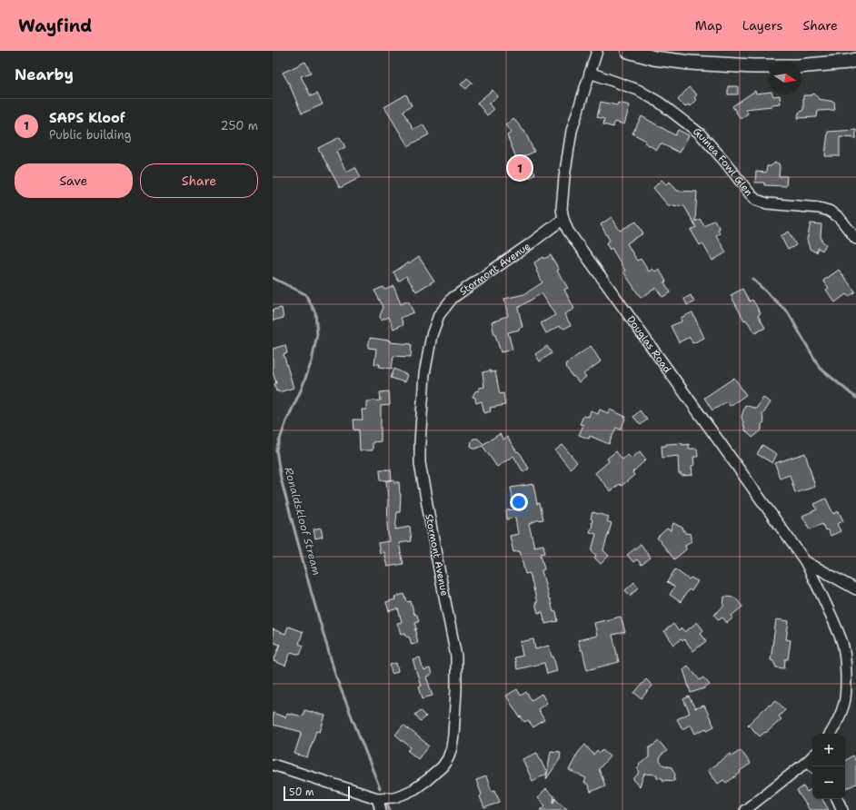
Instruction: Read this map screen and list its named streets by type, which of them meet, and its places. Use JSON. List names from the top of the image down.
{
  "streets": {
    "street": ["Guinea Fowl Glen", "Stormont Avenue", "Douglas Road"]
  },
  "crossings": [
    ["Guinea Fowl Glen", "Douglas Road"],
    ["Stormont Avenue", "Douglas Road"]
  ],
  "water": ["Ronaldskloof Stream"],
  "scale_bar": "50 m",
  "north": "right",
  "page": {
    "header": "Wayfind",
    "nav": ["Map", "Layers", "Share"],
    "heading": "Nearby",
    "list": [
      {
        "mark": "1",
        "name": "SAPS Kloof",
        "note": "Public building",
        "value": "250 m"
      }
    ],
    "buttons": ["Save", "Share"],
    "pins": "1",
    "map_buttons": ["+", "−"],
    "scale": "50 m"
  }
}
